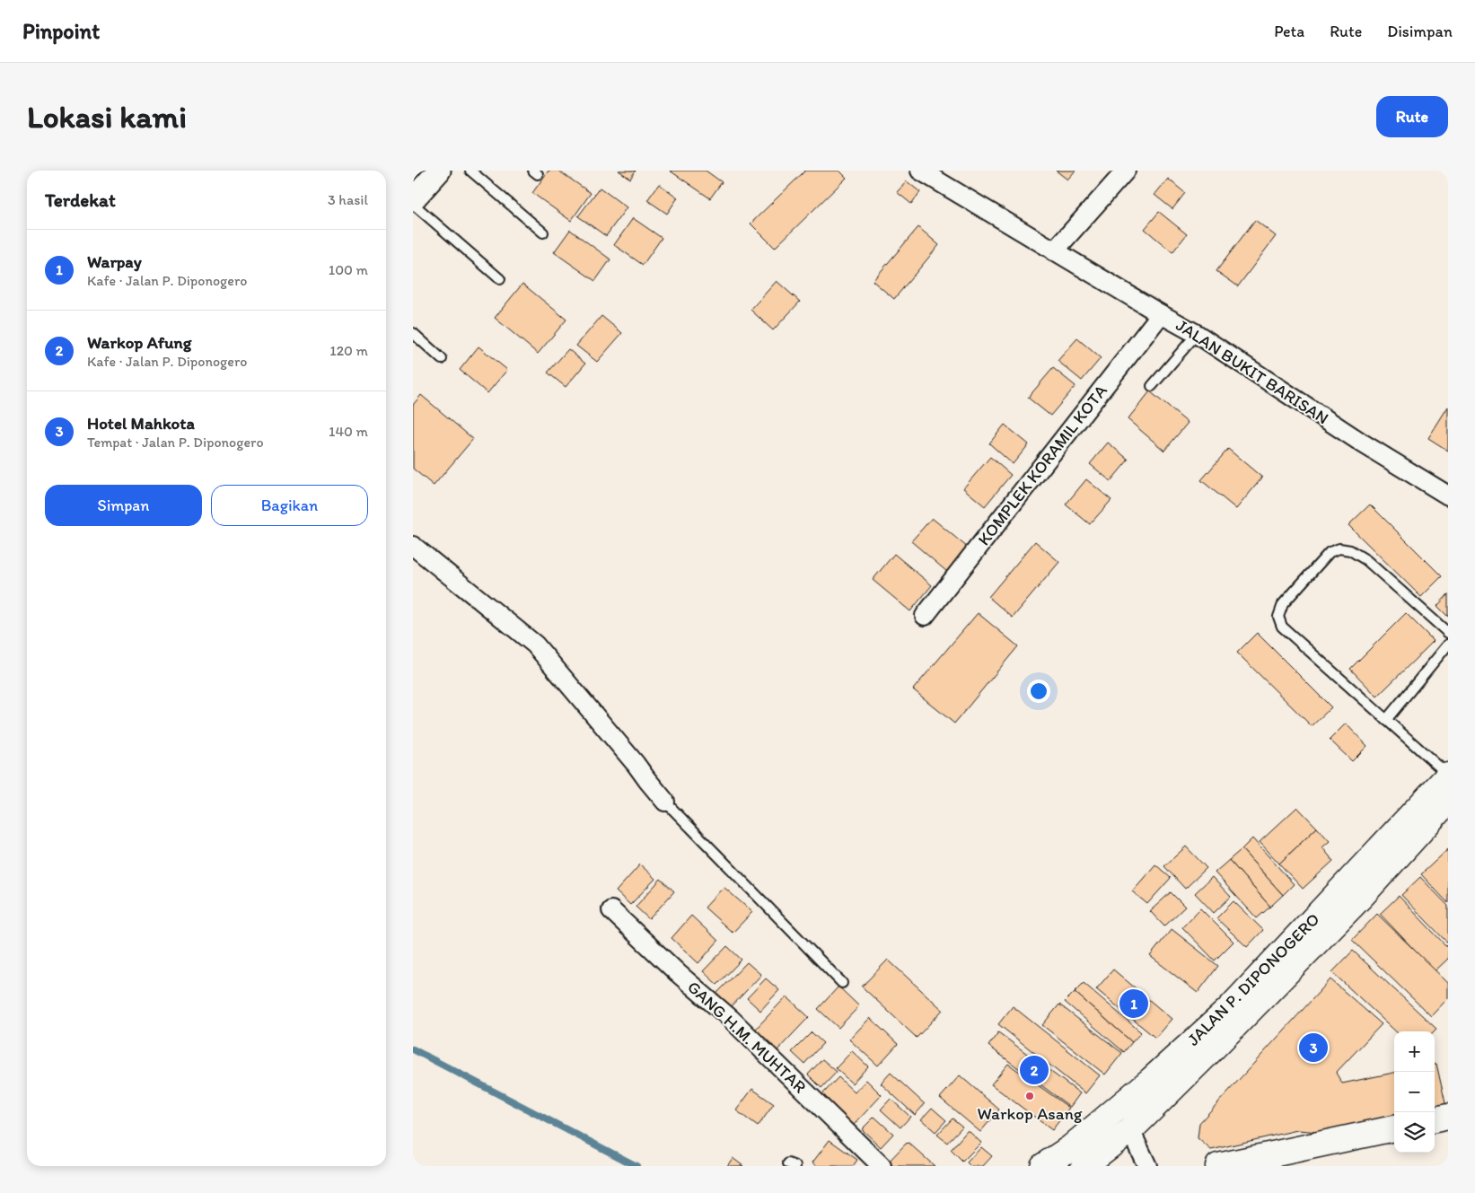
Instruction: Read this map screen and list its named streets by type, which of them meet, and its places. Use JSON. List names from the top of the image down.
{
  "streets": {
    "main road": ["JALAN P. DIPONOGERO"],
    "street": ["JALAN BUKIT BARISAN", "KOMPLEK KORAMIL KOTA", "GANG H.M. MUHTAR"]
  },
  "crossings": [
    ["JALAN BUKIT BARISAN", "KOMPLEK KORAMIL KOTA"]
  ],
  "places": ["Warkop Asang"],
  "page": {
    "header": "Pinpoint",
    "nav": ["Peta", "Rute", "Disimpan"],
    "buttons": [
      "Rute",
      ["Simpan", "Bagikan"]
    ],
    "title": "Lokasi kami",
    "heading": ["Terdekat", "3 hasil"],
    "list": [
      {
        "mark": "1",
        "name": "Warpay",
        "note": "Kafe · Jalan P. Diponogero",
        "value": "100 m"
      },
      {
        "mark": "2",
        "name": "Warkop Afung",
        "note": "Kafe · Jalan P. Diponogero",
        "value": "120 m"
      },
      {
        "mark": "3",
        "name": "Hotel Mahkota",
        "note": "Tempat · Jalan P. Diponogero",
        "value": "140 m"
      }
    ],
    "pins": ["1", "3", "2"],
    "map_buttons": ["+", "−"]
  }
}
